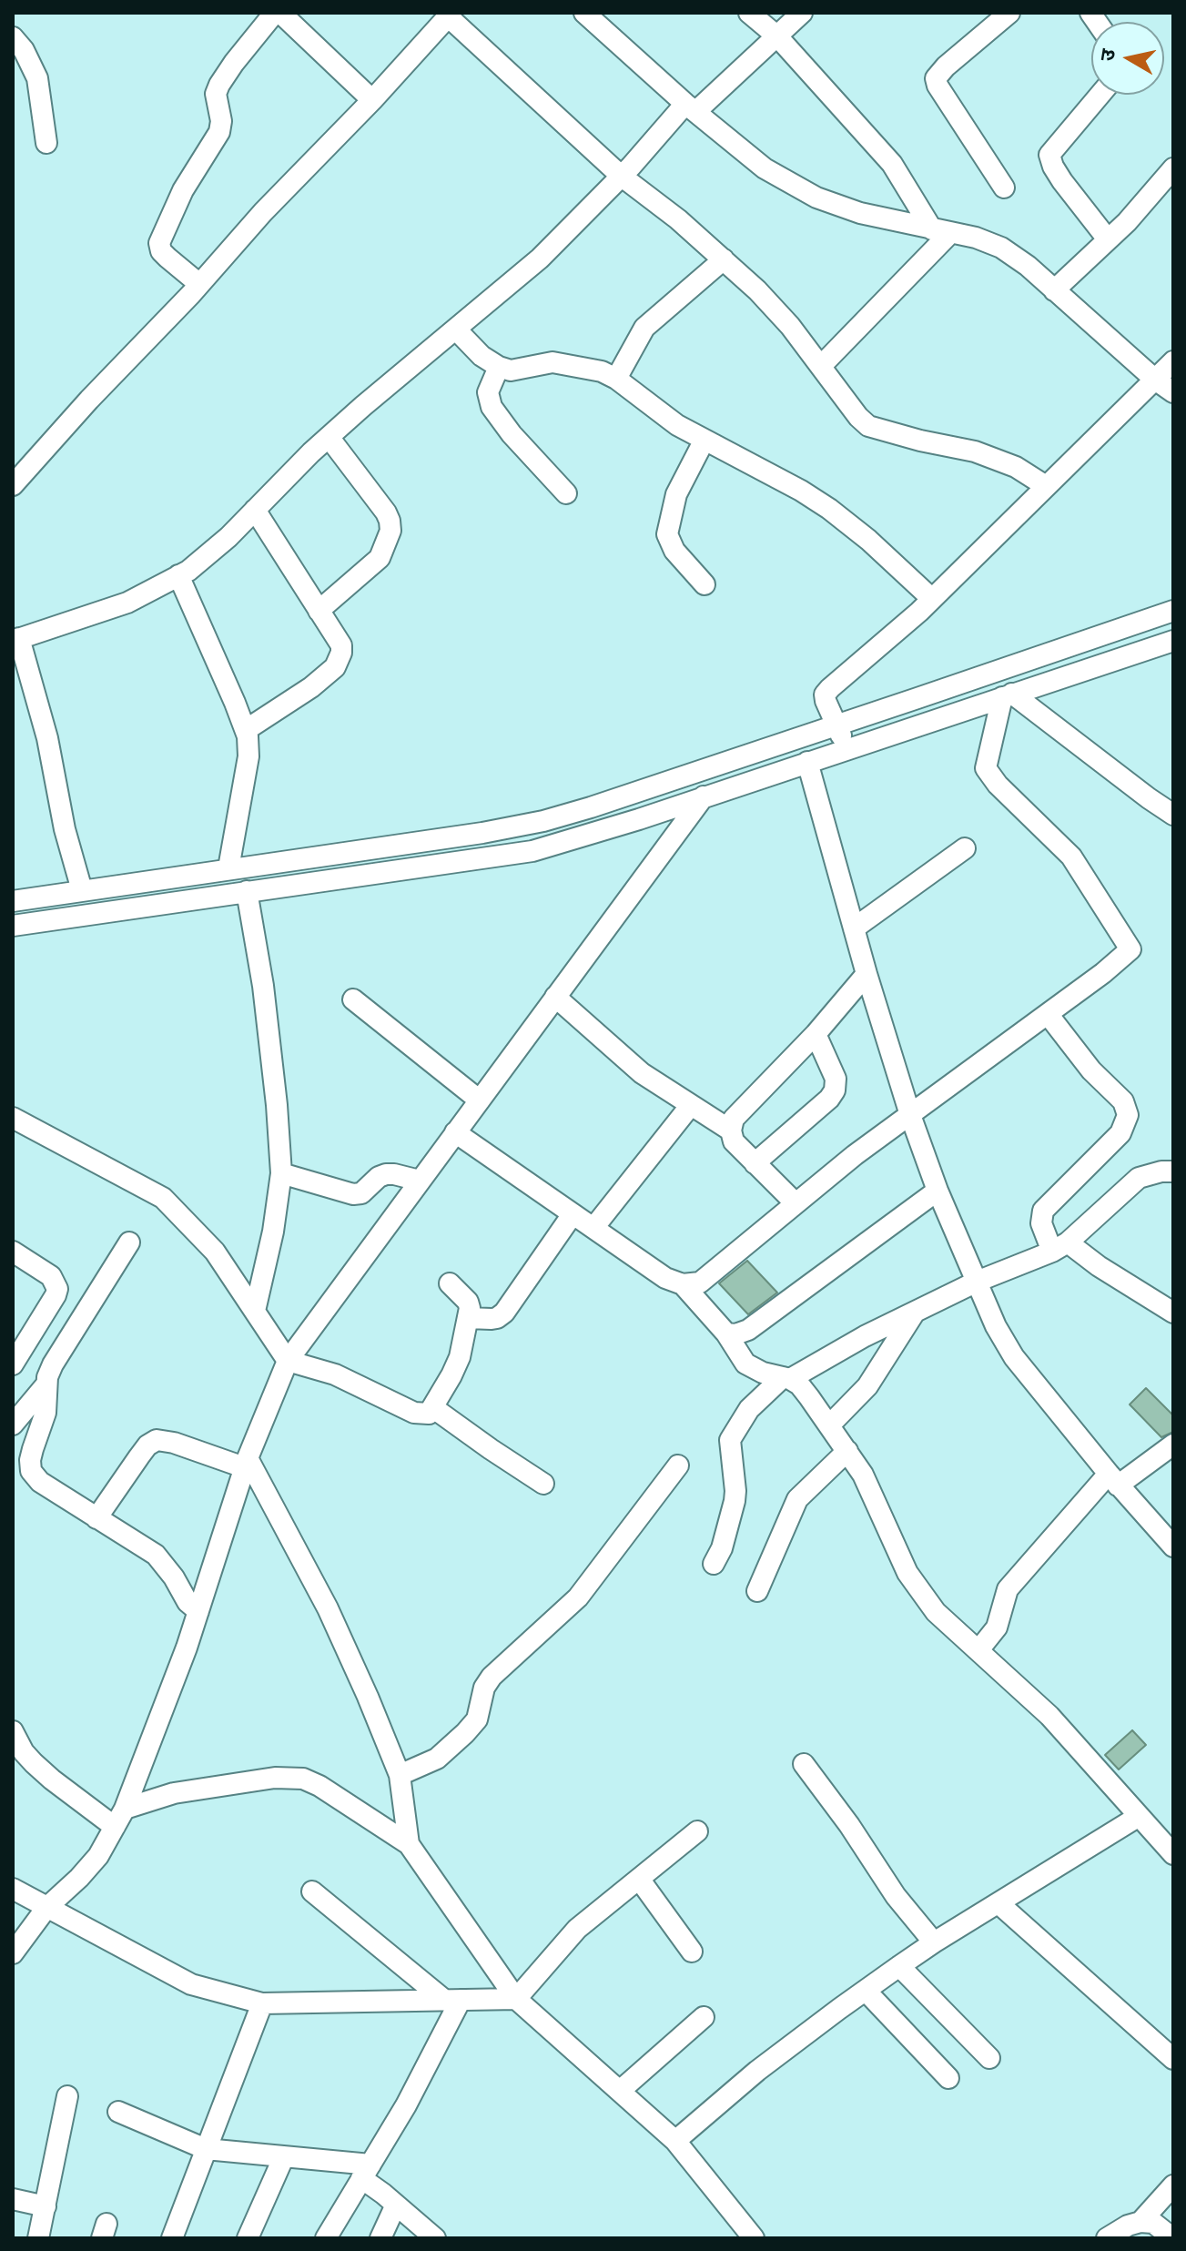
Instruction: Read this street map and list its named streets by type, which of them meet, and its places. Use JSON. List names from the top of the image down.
{
  "north": "left"
}
